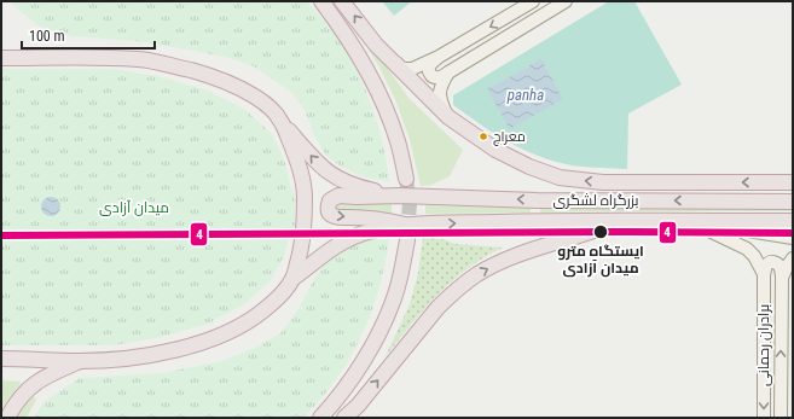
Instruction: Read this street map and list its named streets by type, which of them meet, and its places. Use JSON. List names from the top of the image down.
{
  "streets": {
    "highway": ["بزرگراه لشگری"],
    "main road": ["برادران رحمانی"]
  },
  "water": ["panha"],
  "parks": ["میدان آزادی"],
  "places": ["معراج", "ایستگاه مترو میدان آزادی"],
  "lines": ["transit line 4"],
  "scale_bar": "100 m"
}
